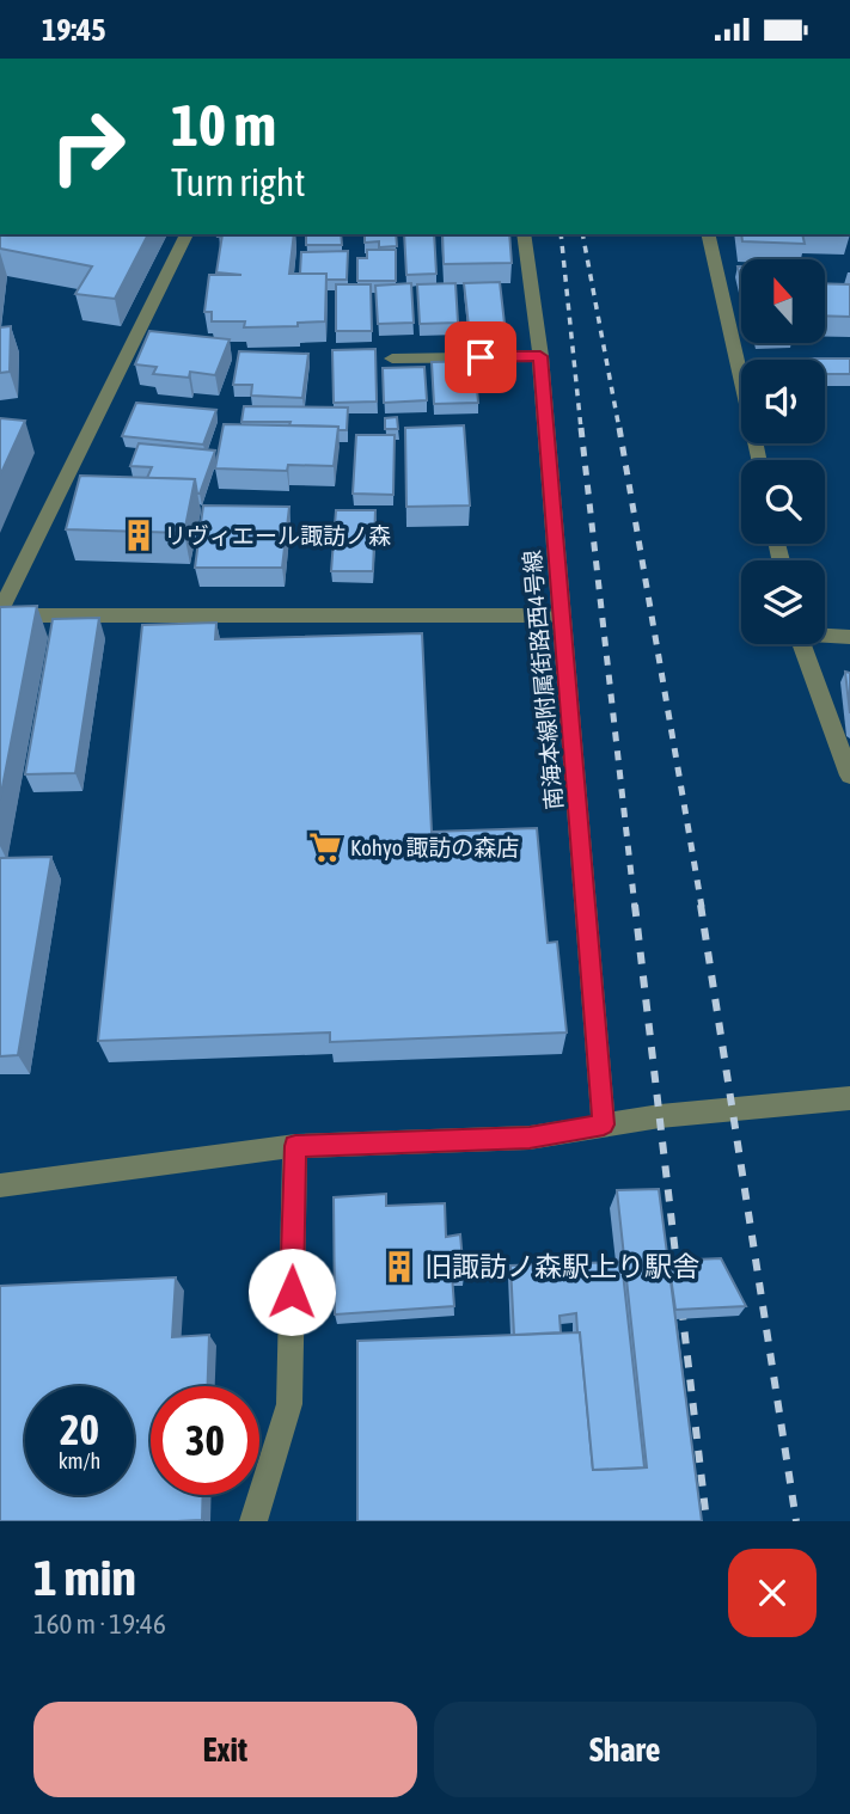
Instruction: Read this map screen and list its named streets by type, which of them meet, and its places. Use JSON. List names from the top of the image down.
{
  "streets": {
    "street": ["南海本線附属街路西4号線"]
  },
  "places": {
    "building": ["リヴィエール諏訪ノ森", "旧諏訪ノ森駅上り駅舎"],
    "supermarket": ["Kohyo 諏訪の森店"]
  },
  "north": "top",
  "page": {
    "status": "19:45",
    "turn": ["10 m", "Turn right"],
    "speed": "20 km/h",
    "limit": "30",
    "heading": ["1 min", "160 m · 19:46"],
    "buttons": ["Exit", "Share"]
  }
}
